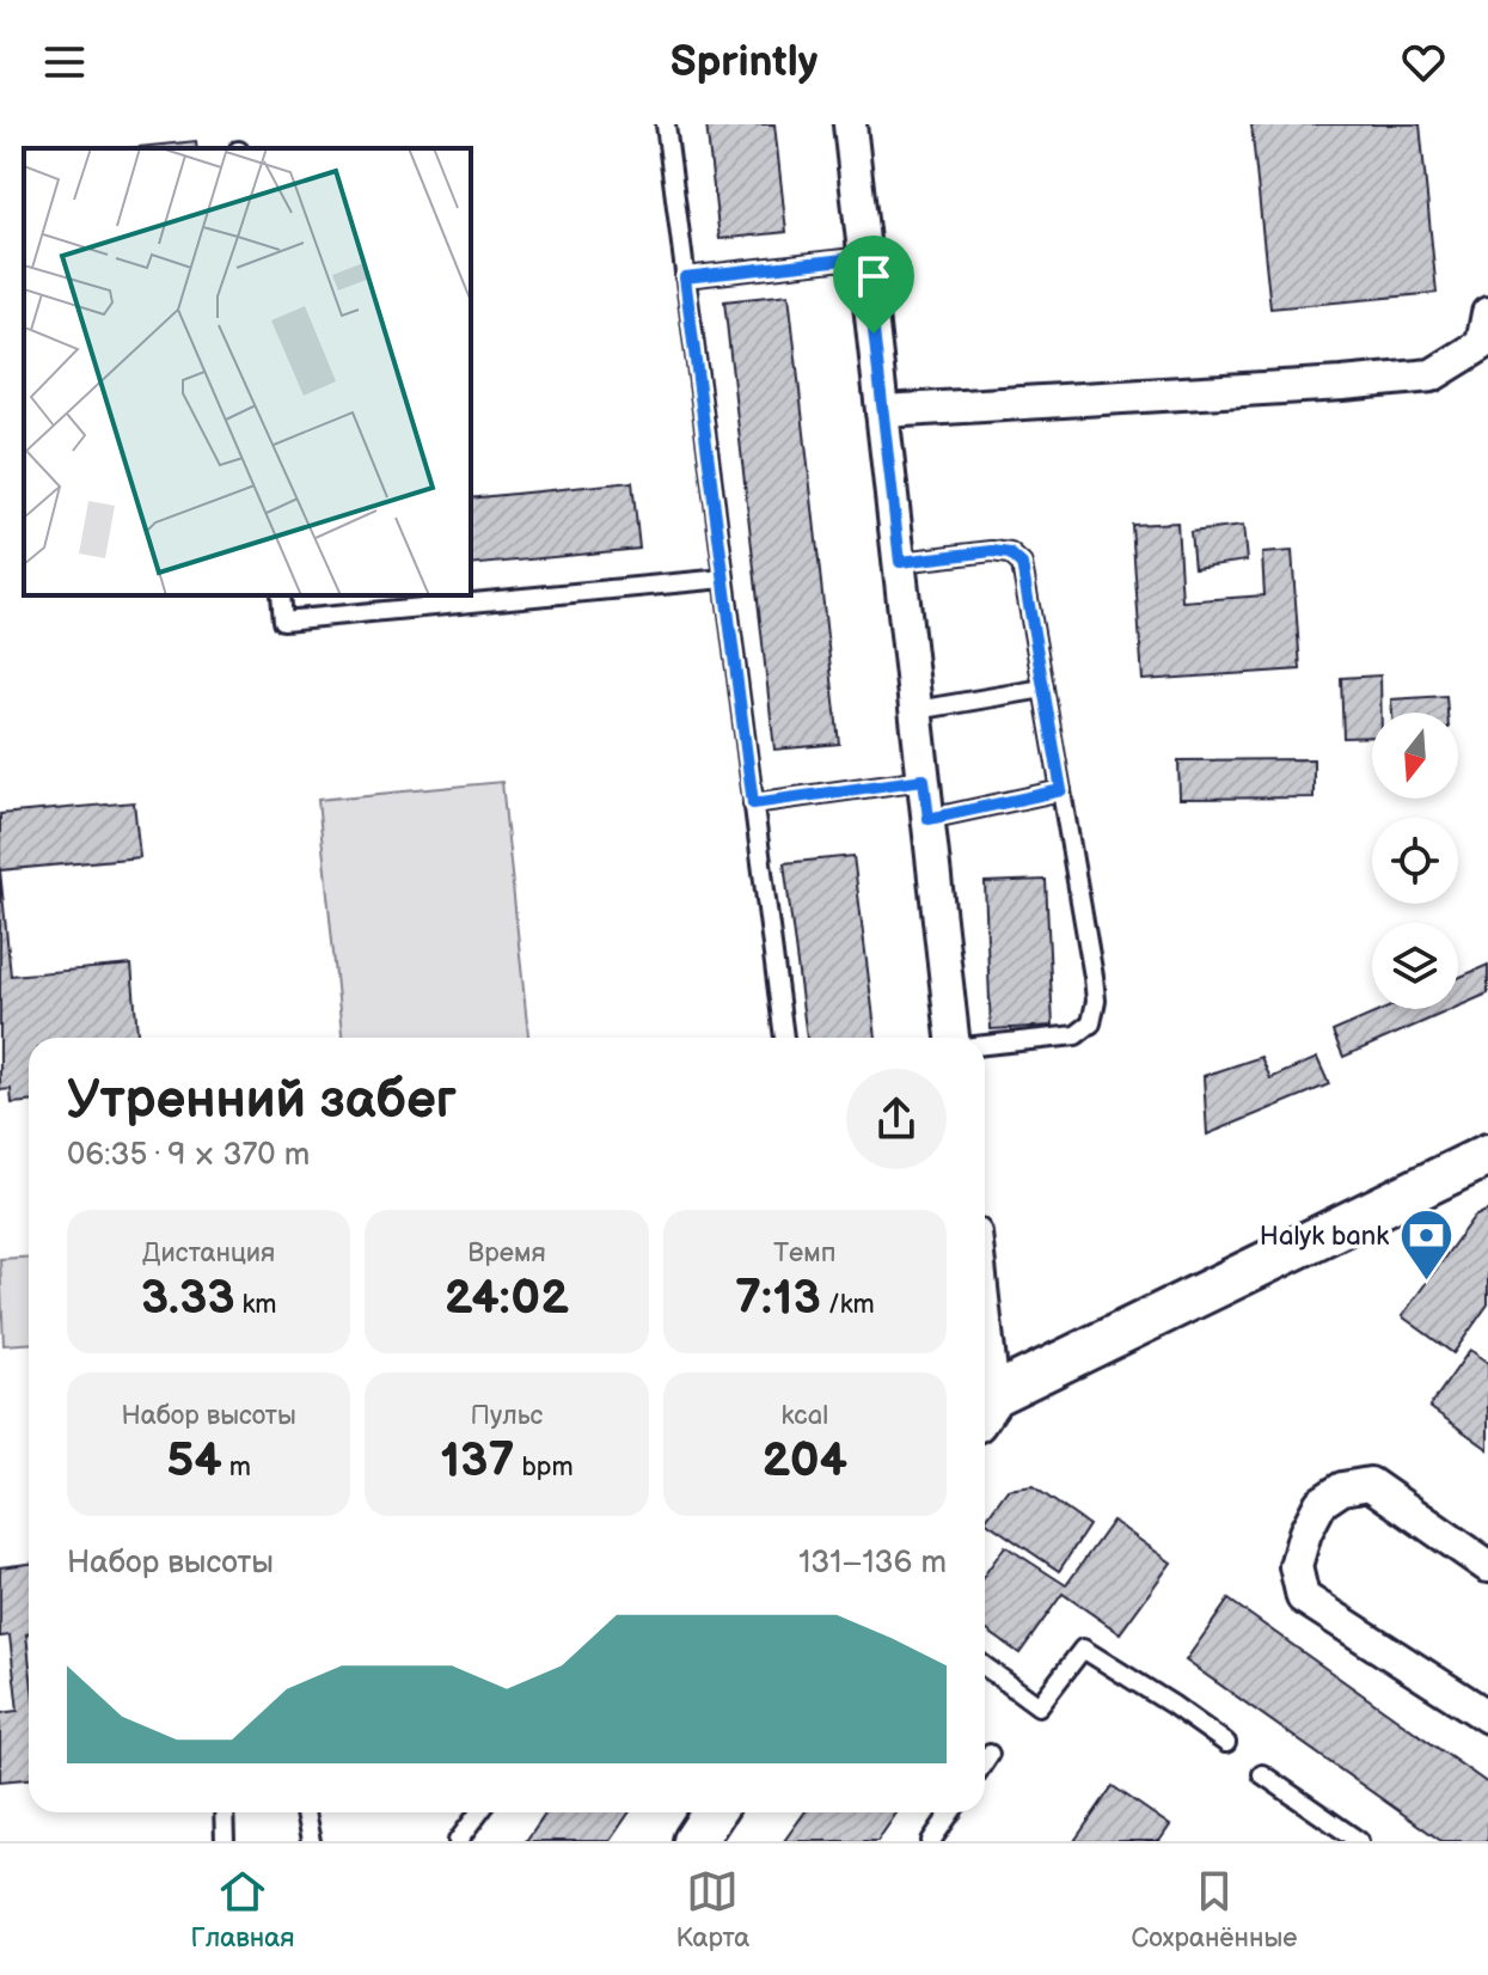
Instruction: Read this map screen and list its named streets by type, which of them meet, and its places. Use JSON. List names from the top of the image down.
{
  "places": {
    "bank": ["Halyk bank"]
  },
  "north": "bottom",
  "page": {
    "header": "Sprintly",
    "heading": ["Утренний забег", "06:35 · 9 × 370 m"],
    "stats": [
      ["Дистанция", "3.33 km"],
      ["Время", "24:02"],
      ["Темп", "7:13 /km"],
      ["Набор высоты", "54 m"],
      ["Пульс", "137 bpm"],
      ["kcal", "204"]
    ],
    "chart": ["Набор высоты", "131–136 m"],
    "tabs": ["Главная", "Карта", "Сохранённые"]
  }
}
